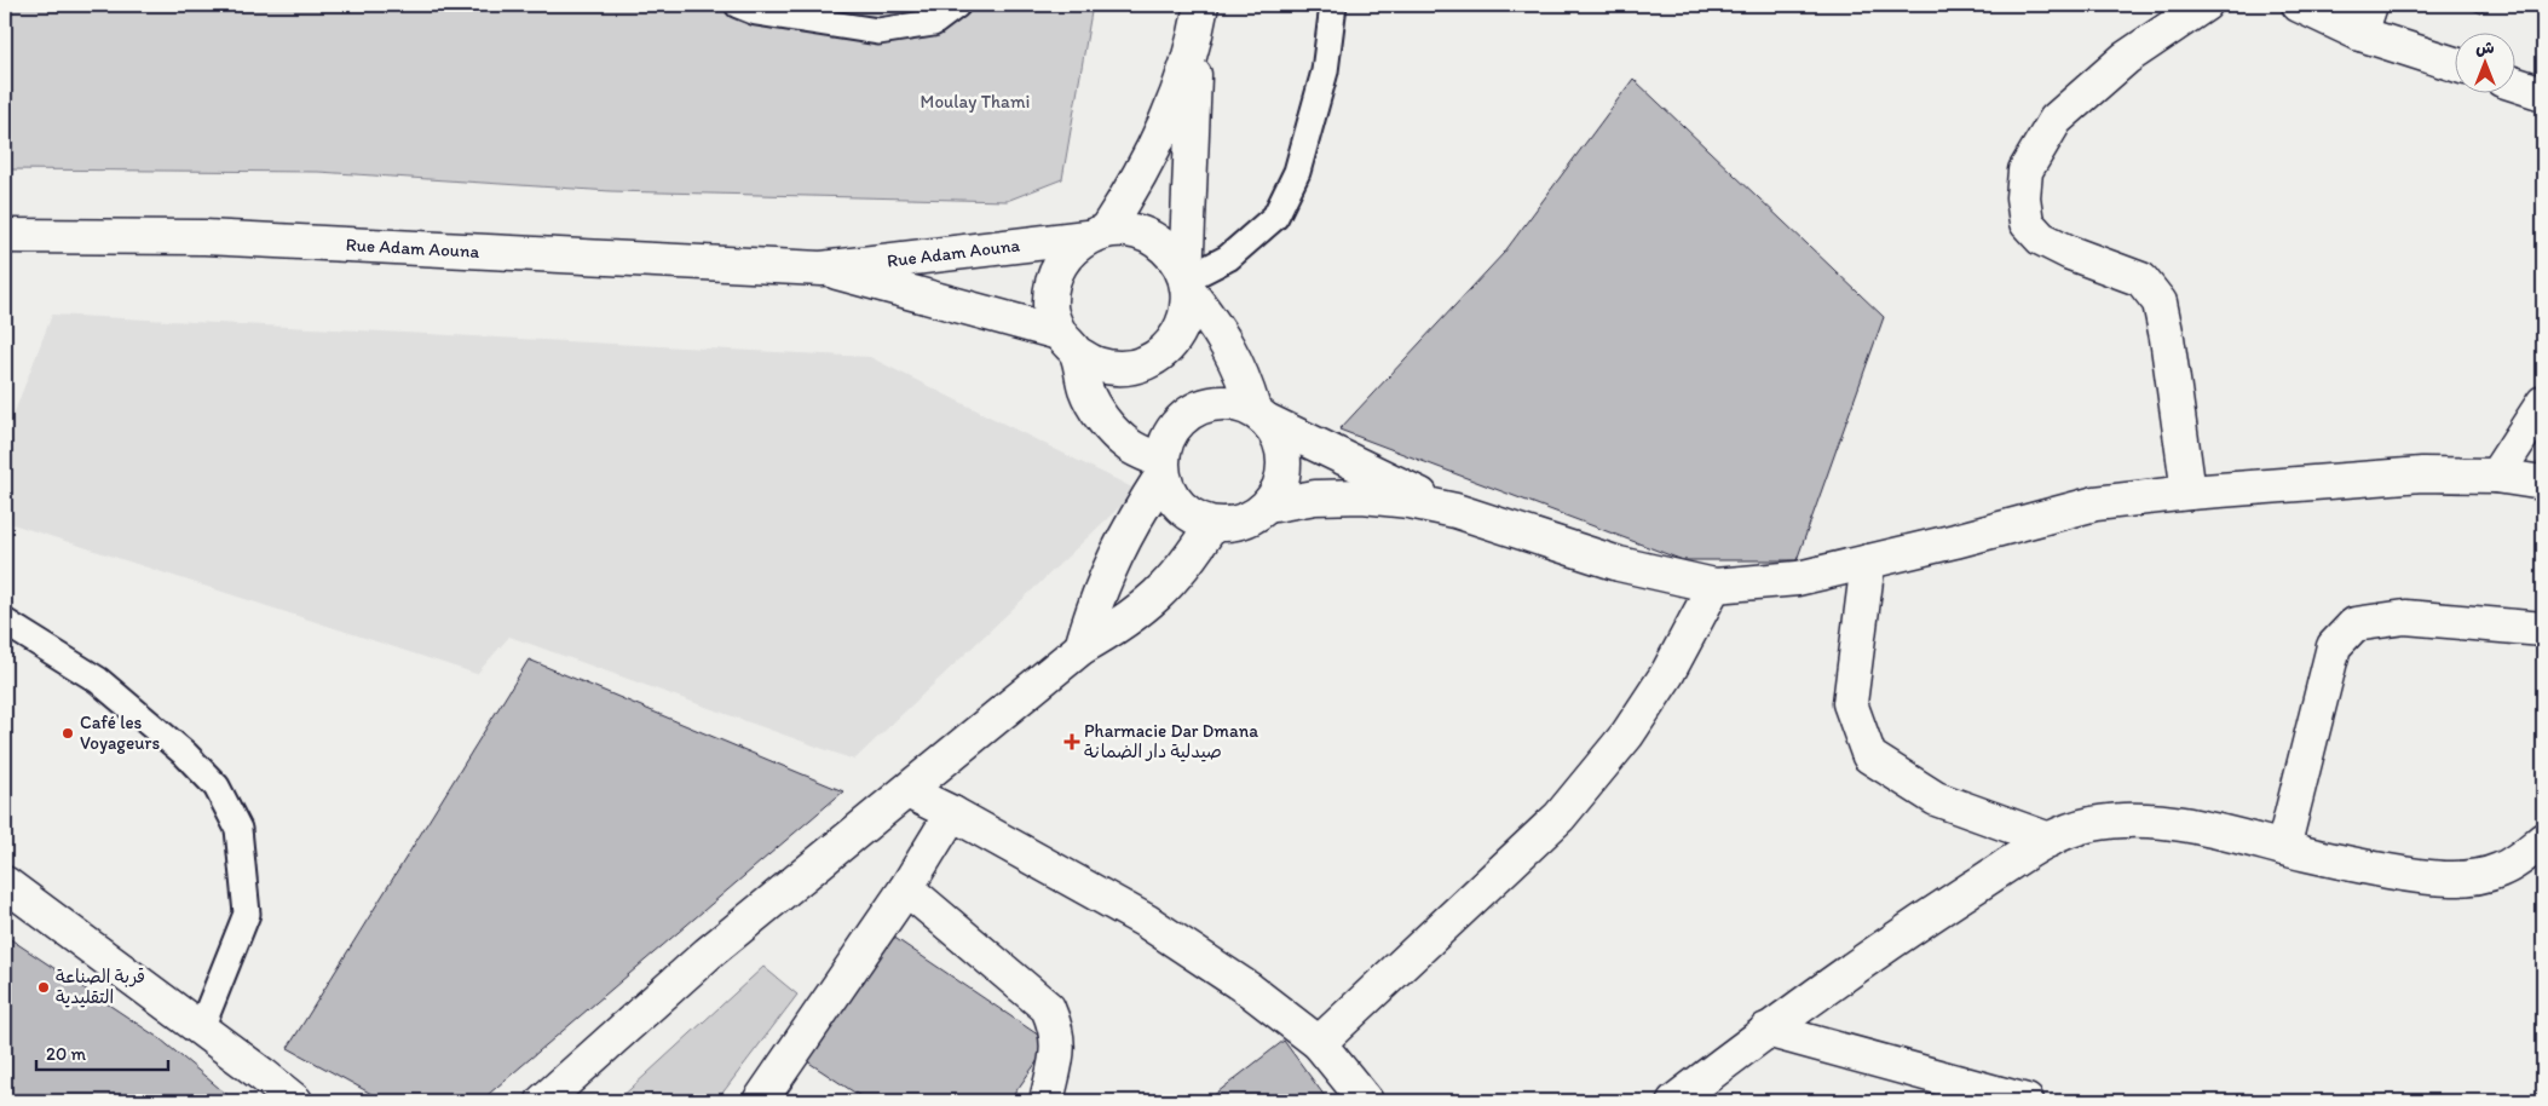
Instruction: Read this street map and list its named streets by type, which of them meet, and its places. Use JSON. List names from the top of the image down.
{
  "streets": {
    "street": ["Rue Adam Aouna"]
  },
  "parks": ["Moulay Thami"],
  "places": {
    "other": ["Café les Voyageurs", "قربة الصناعة التقليدية"],
    "health": ["Pharmacie Dar Dmana صيدلية دار الضمانة"]
  },
  "scale_bar": "20 m",
  "north": "top"
}
